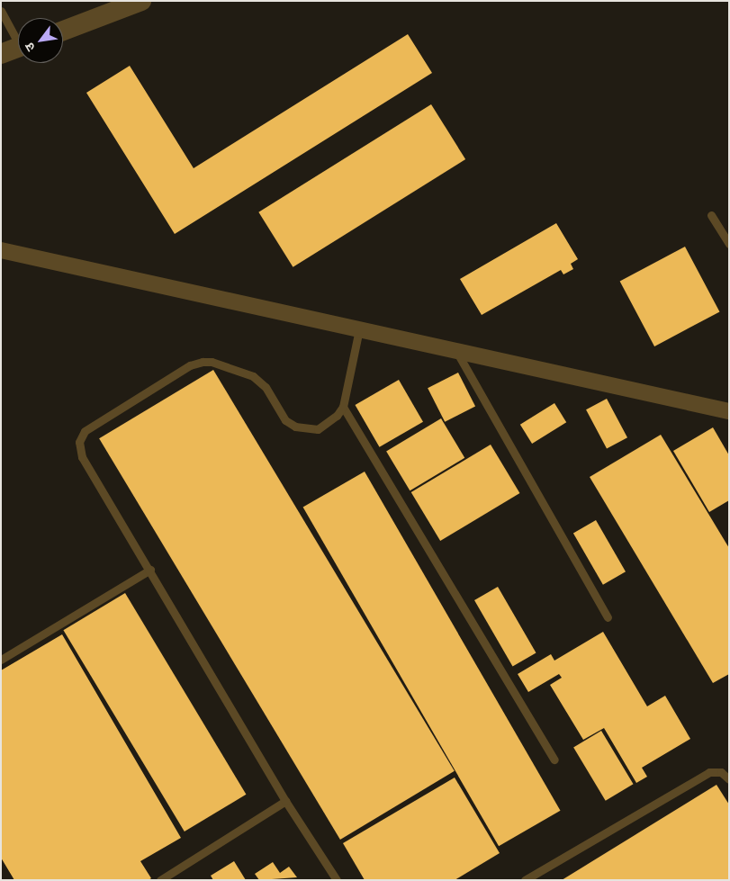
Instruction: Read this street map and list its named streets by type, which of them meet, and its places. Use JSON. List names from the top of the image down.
{
  "north": "bottom left"
}
